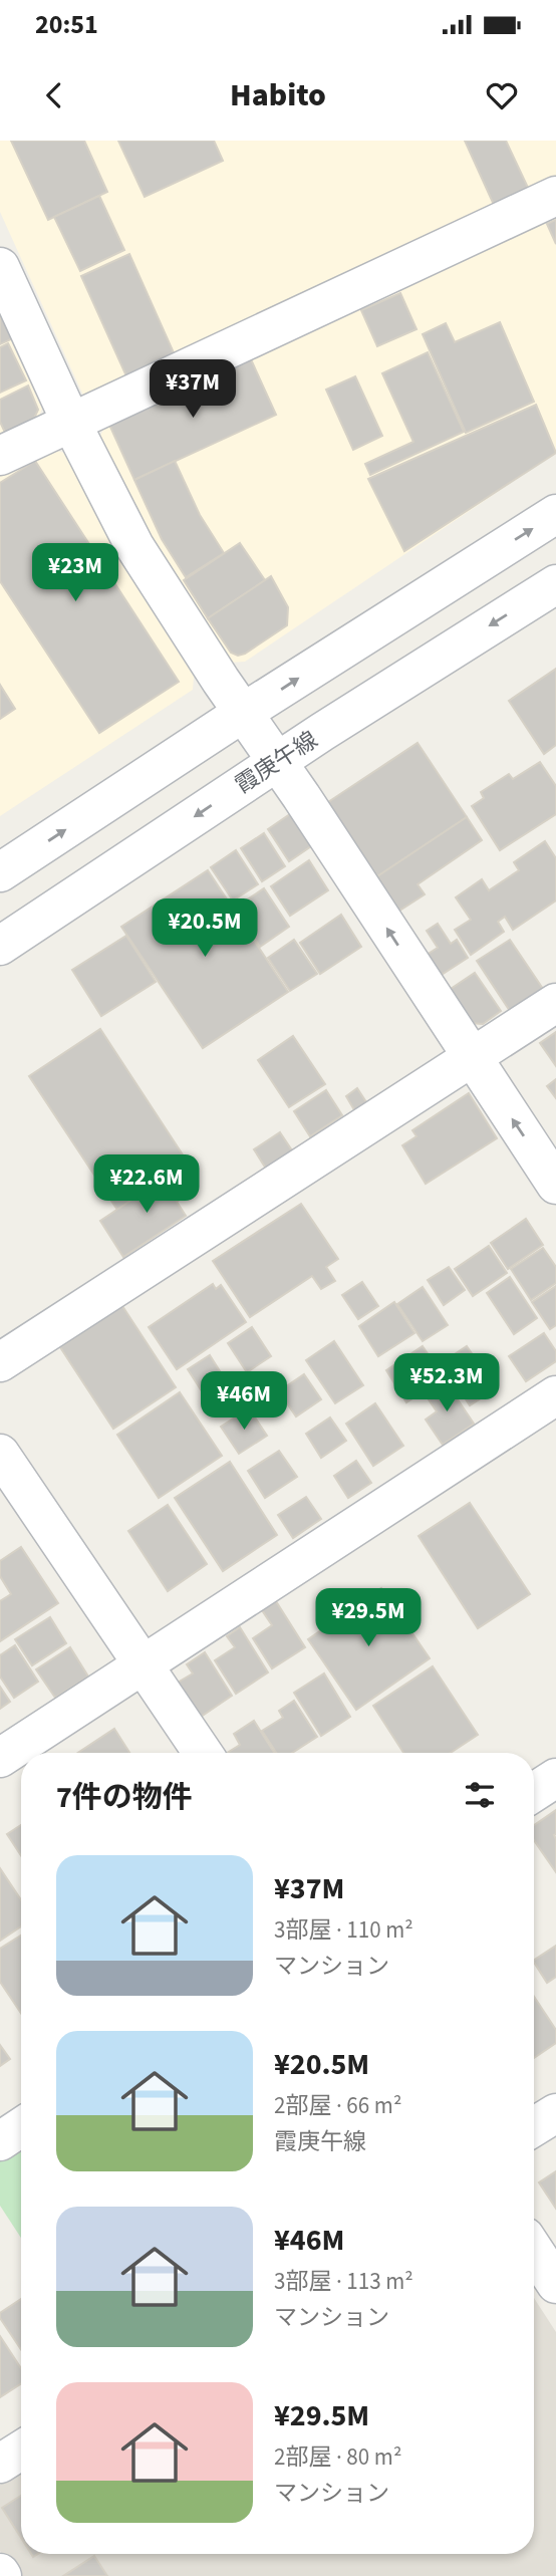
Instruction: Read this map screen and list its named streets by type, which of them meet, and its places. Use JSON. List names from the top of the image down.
{
  "streets": {
    "street": ["霞庚午線"]
  },
  "page": {
    "status": "20:51",
    "header": "Habito",
    "price": [
      "¥37M",
      "¥23M",
      "¥20.5M",
      "¥22.6M",
      "¥52.3M",
      "¥46M",
      "¥29.5M"
    ],
    "heading": "7件の物件",
    "list": [
      {
        "name": "¥37M",
        "note": "3部屋 · 110 m² · マンション"
      },
      {
        "name": "¥20.5M",
        "note": "2部屋 · 66 m² · 霞庚午線"
      },
      {
        "name": "¥46M",
        "note": "3部屋 · 113 m² · マンション"
      },
      {
        "name": "¥29.5M",
        "note": "2部屋 · 80 m² · マンション"
      }
    ]
  }
}
